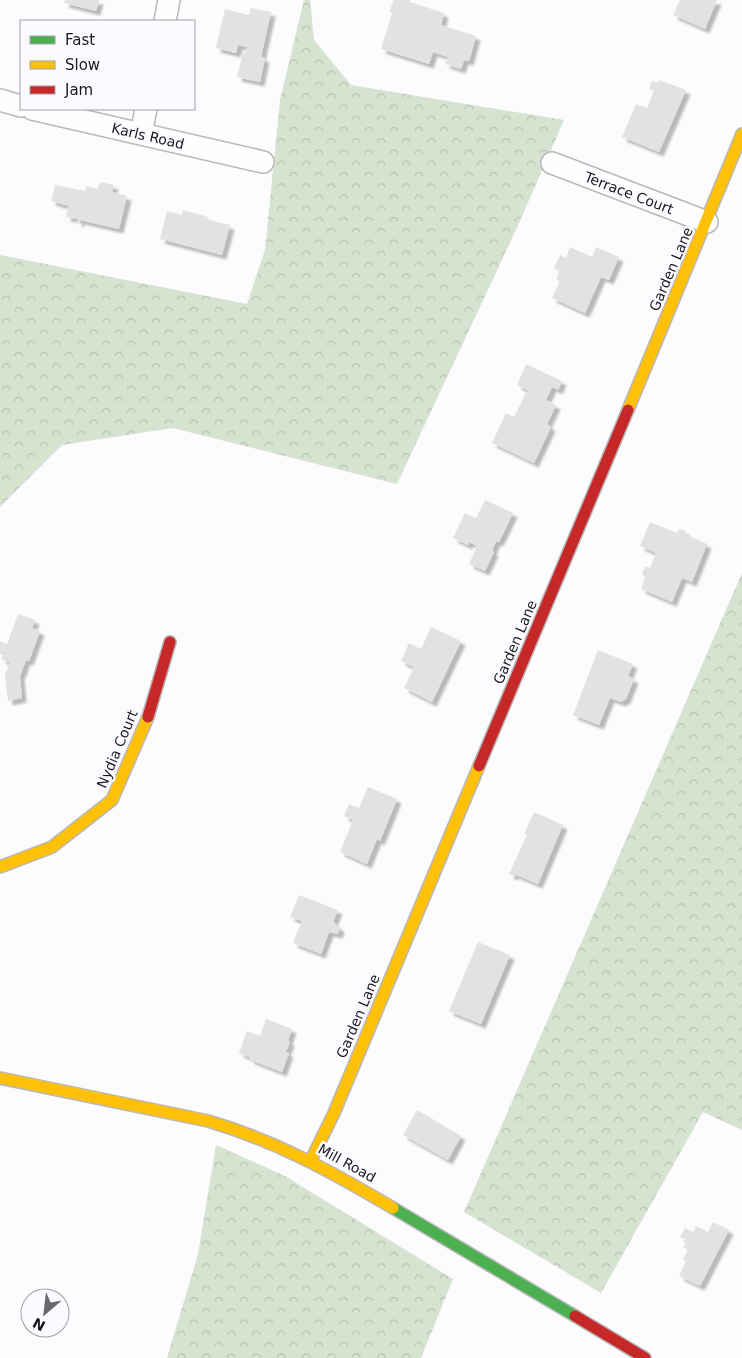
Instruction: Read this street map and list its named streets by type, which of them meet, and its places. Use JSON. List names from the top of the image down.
{
  "streets": {
    "street": [
      "Karls Road",
      "Terrace Court",
      "Garden Lane",
      "Nydia Court",
      "Mill Road"
    ]
  },
  "crossings": [
    ["Terrace Court", "Garden Lane"],
    ["Garden Lane", "Mill Road"]
  ],
  "legend": ["Fast", "Slow", "Jam"],
  "north": "bottom left"
}
